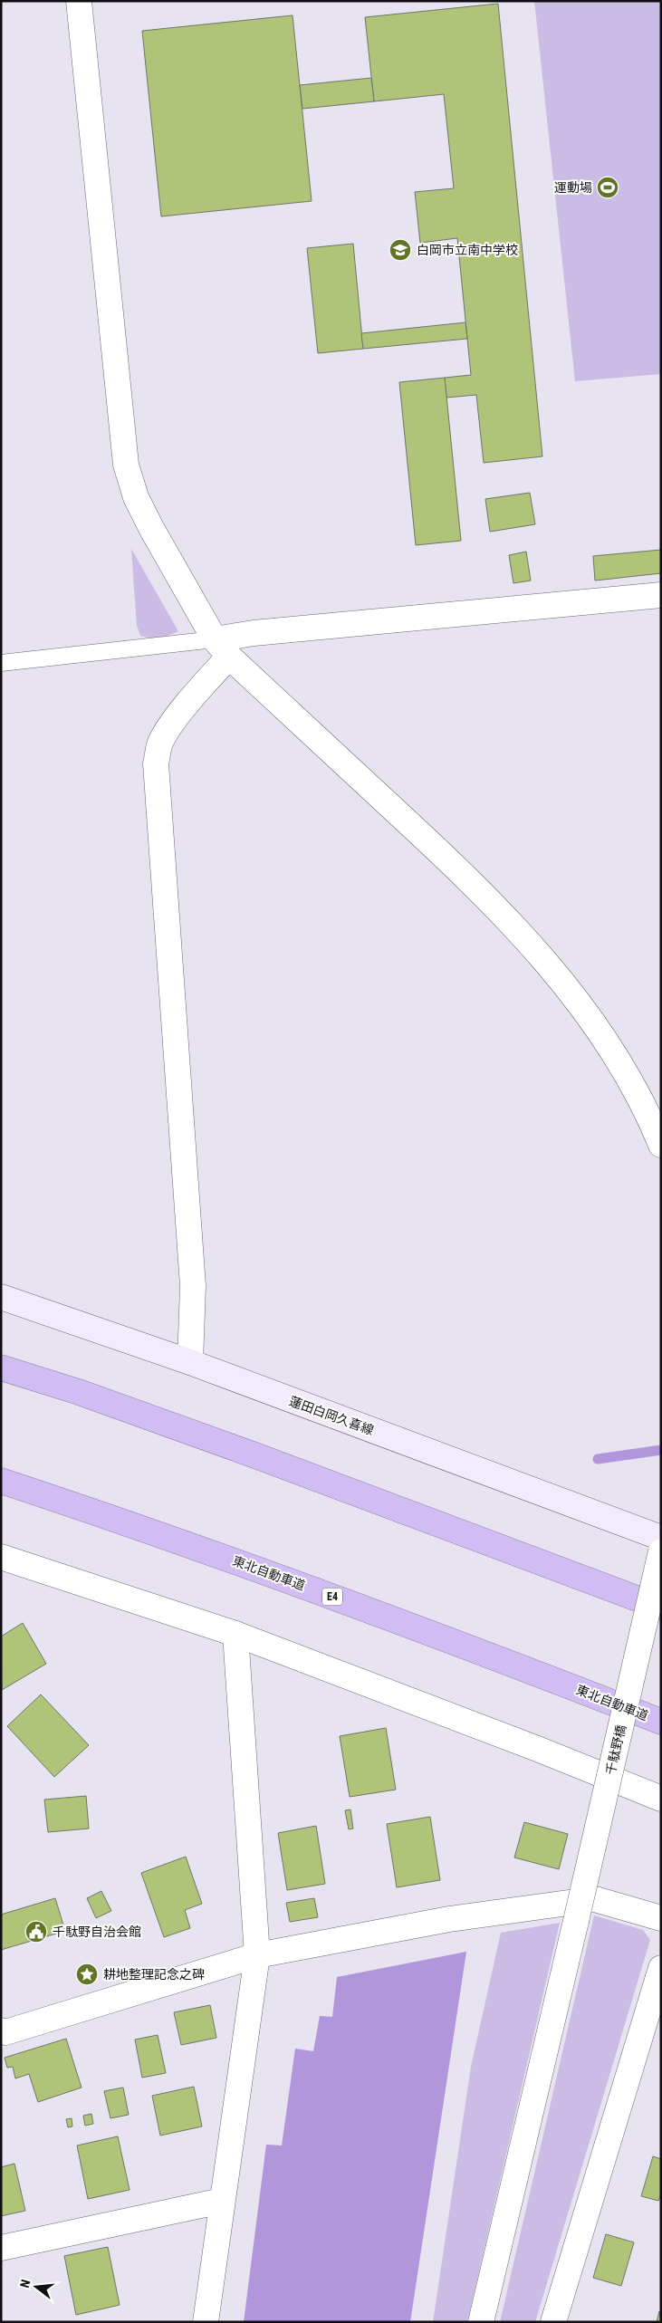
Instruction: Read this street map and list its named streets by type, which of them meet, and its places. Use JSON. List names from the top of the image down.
{
  "streets": {
    "highway": ["東北自動車道", "E4"],
    "main road": ["蓮田白岡久喜線"],
    "street": ["千駄野橋"]
  },
  "places": {
    "sports": ["運動場"],
    "school or university": ["白岡市立南中学校"],
    "public building": ["千駄野自治会館"],
    "place": ["耕地整理記念之碑"]
  },
  "north": "left"
}
